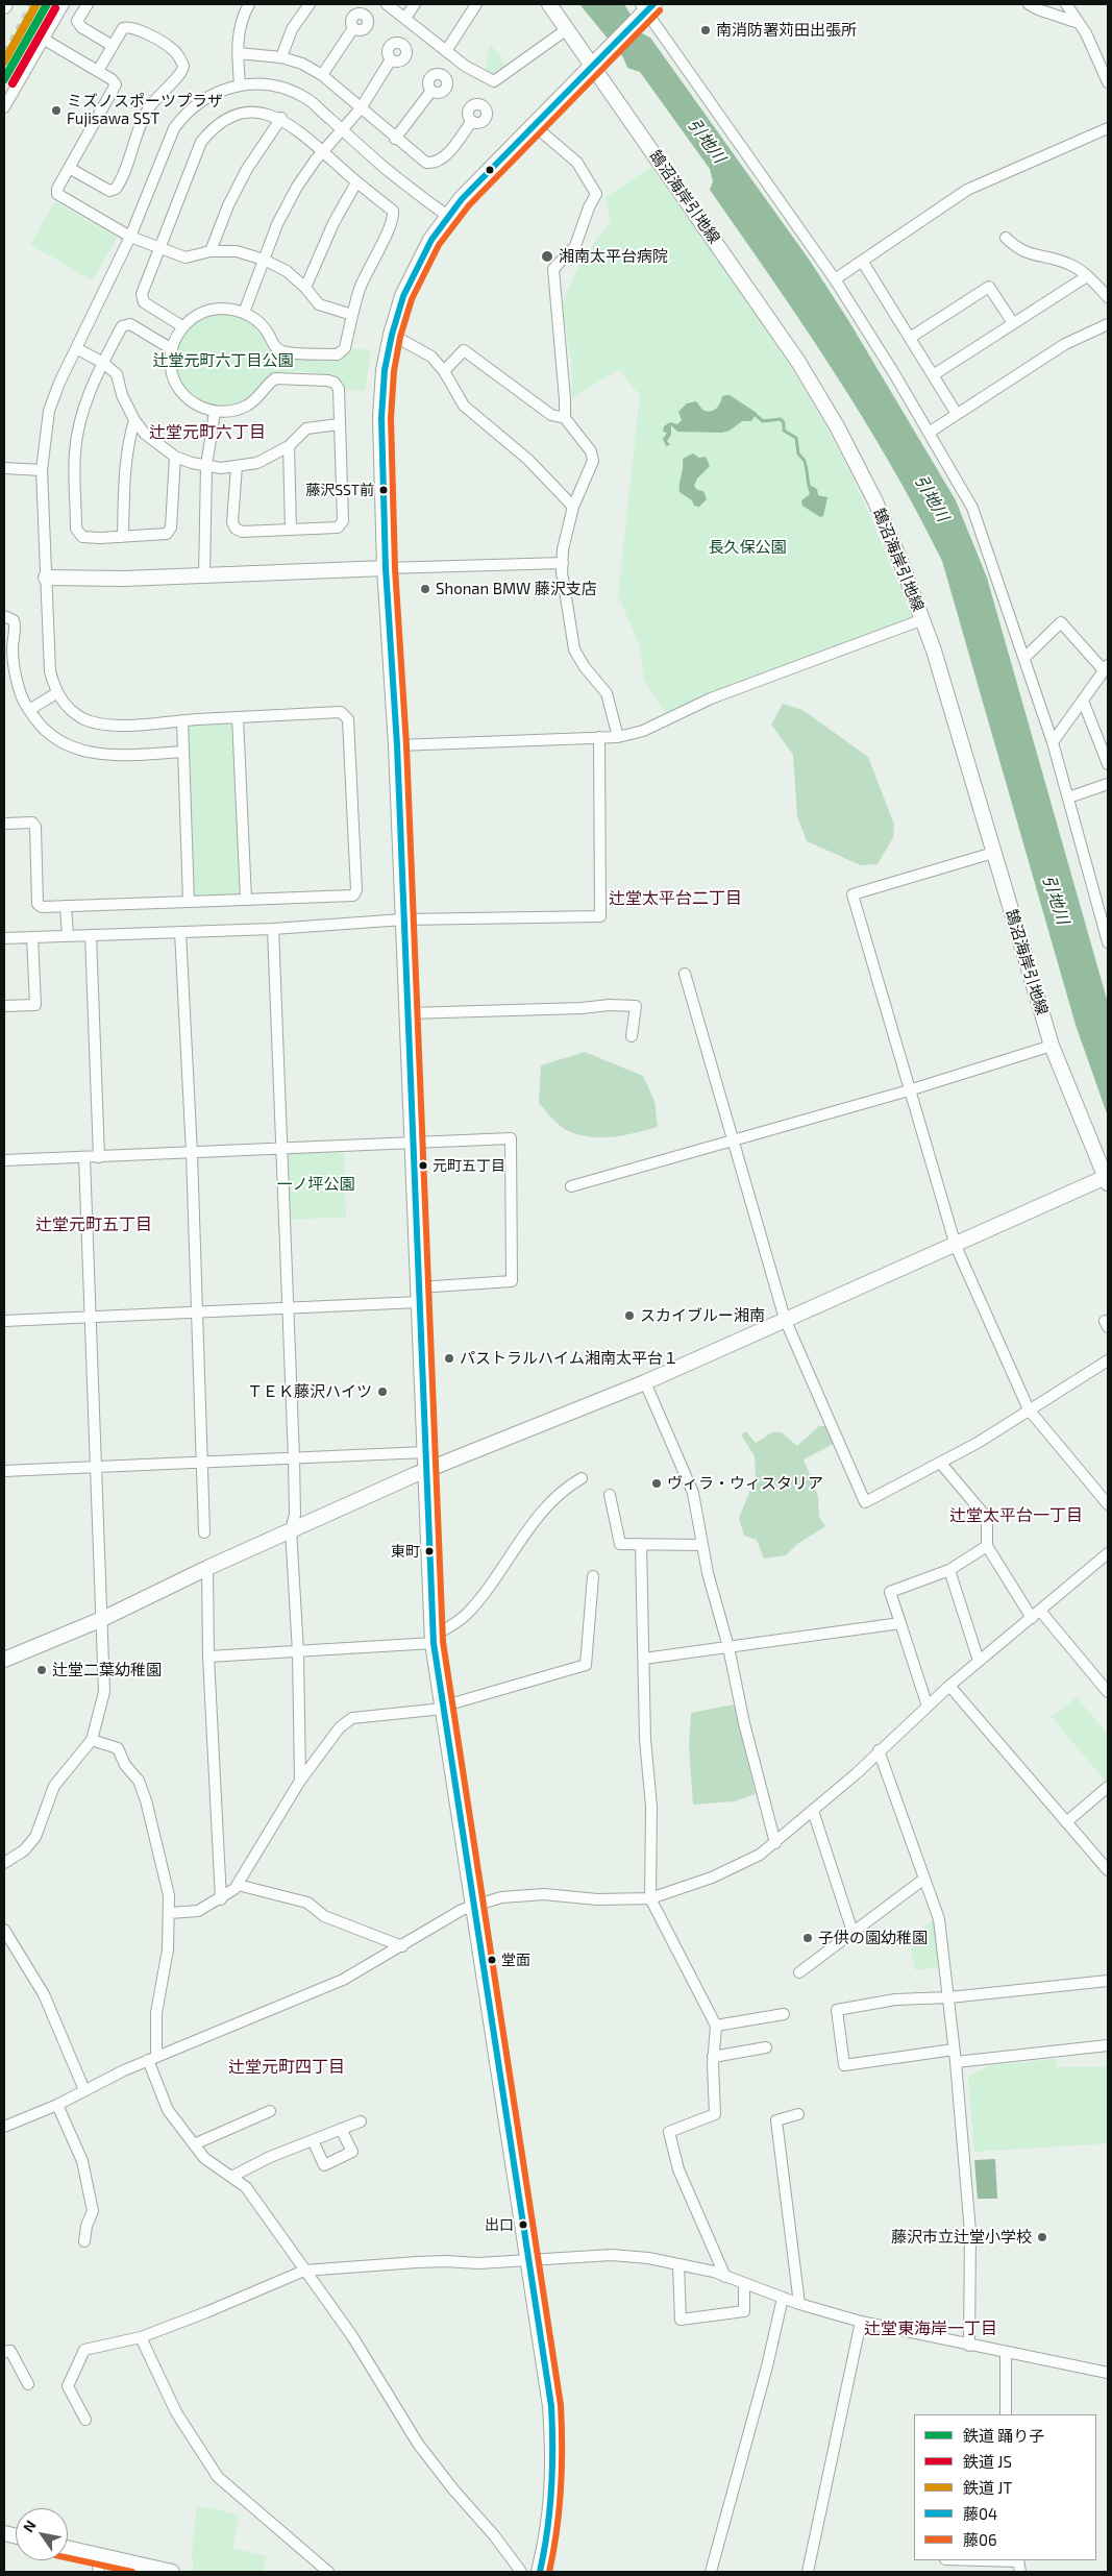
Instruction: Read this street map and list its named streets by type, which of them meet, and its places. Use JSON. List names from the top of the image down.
{
  "streets": {
    "street": ["鵠沼海岸引地線"]
  },
  "districts": [
    "辻堂元町六丁目",
    "辻堂太平台二丁目",
    "辻堂元町五丁目",
    "辻堂太平台一丁目",
    "辻堂元町四丁目",
    "辻堂東海岸一丁目"
  ],
  "water": ["引地川"],
  "parks": ["辻堂元町六丁目公園", "長久保公園", "一ノ坪公園"],
  "places": [
    "南消防署苅田出張所",
    "ミズノスポーツプラザ Fujisawa SST",
    "湘南太平台病院",
    "藤沢SST前",
    "Shonan BMW 藤沢支店",
    "元町五丁目",
    "スカイブルー湘南",
    "パストラルハイム湘南太平台１",
    "ＴＥＫ藤沢ハイツ",
    "ヴィラ・ウィスタリア",
    "東町",
    "辻堂二葉幼稚園",
    "子供の園幼稚園",
    "堂面",
    "出口",
    "藤沢市立辻堂小学校"
  ],
  "lines": [
    "rail line 踊り子",
    "rail line JT",
    "transit line 藤04",
    "rail line JS",
    "transit line 藤06"
  ],
  "legend": [
    "鉄道 踊り子",
    "鉄道 JS",
    "鉄道 JT",
    "藤04",
    "藤06"
  ],
  "north": "top left"
}
